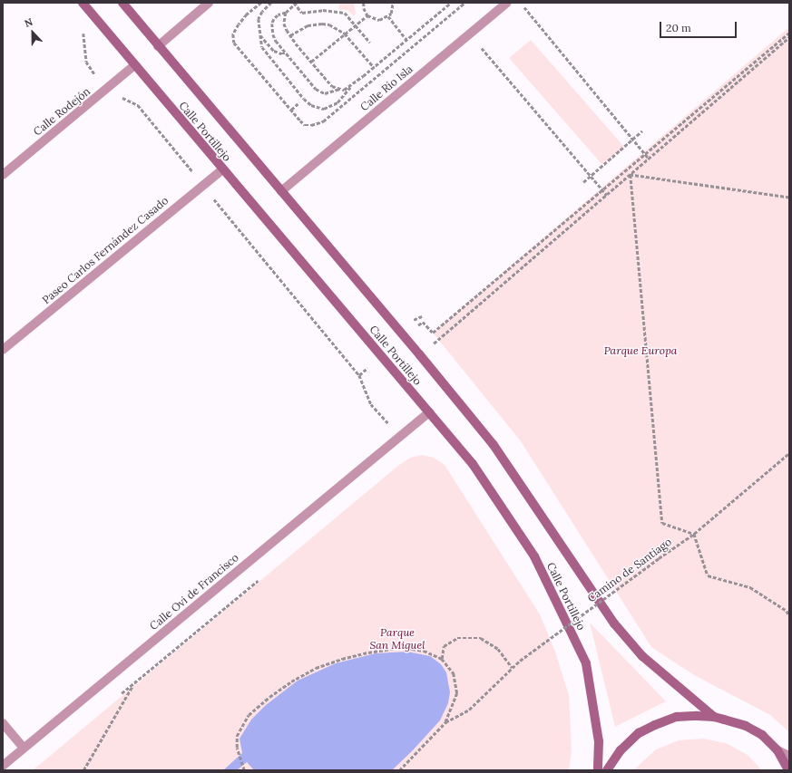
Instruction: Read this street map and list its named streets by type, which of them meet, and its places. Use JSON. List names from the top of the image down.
{
  "streets": {
    "main road": ["Calle Portillejo"],
    "street": [
      "Calle Río Isla",
      "Calle Rodejón",
      "Paseo Carlos Fernández Casado",
      "Calle Ovi de Francisco"
    ],
    "path": ["Camino de Santiago"]
  },
  "crossings": [
    ["Calle Río Isla", "Calle Portillejo"],
    ["Calle Rodejón", "Calle Portillejo"],
    ["Calle Portillejo", "Paseo Carlos Fernández Casado"],
    ["Calle Portillejo", "Calle Ovi de Francisco"]
  ],
  "parks": ["Parque Europa", "Parque San Miguel"],
  "scale_bar": "20 m",
  "north": "top"
}
